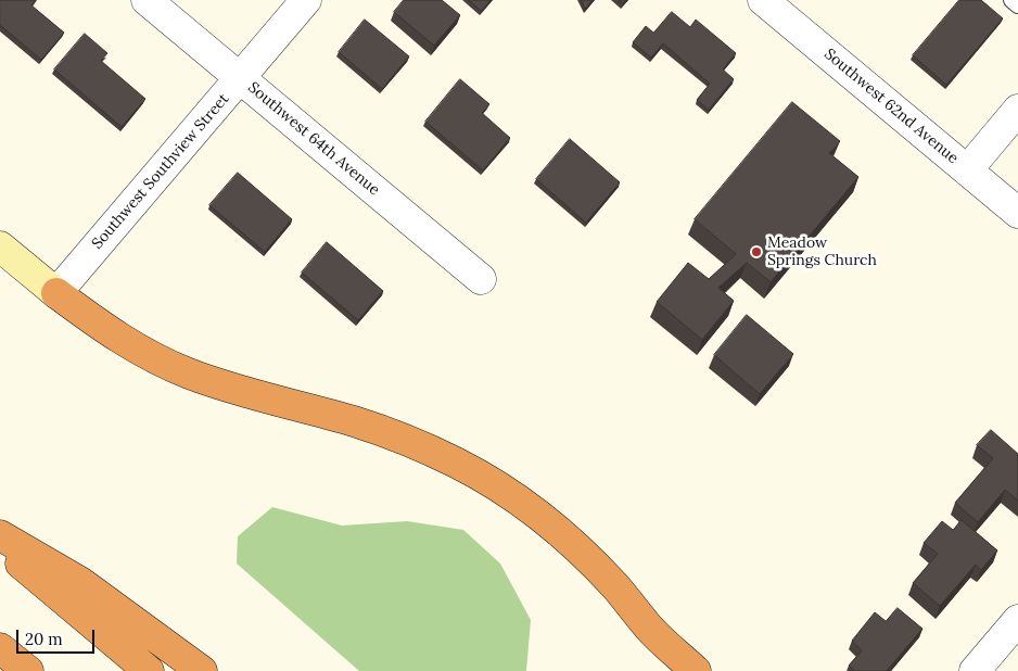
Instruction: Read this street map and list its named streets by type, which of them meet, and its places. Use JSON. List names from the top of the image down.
{
  "streets": {
    "street": ["Southwest 62nd Avenue", "Southwest 64th Avenue", "Southwest Southview Street"]
  },
  "crossings": [
    ["Southwest 64th Avenue", "Southwest Southview Street"]
  ],
  "places": ["Meadow Springs Church"],
  "scale_bar": "20 m"
}
